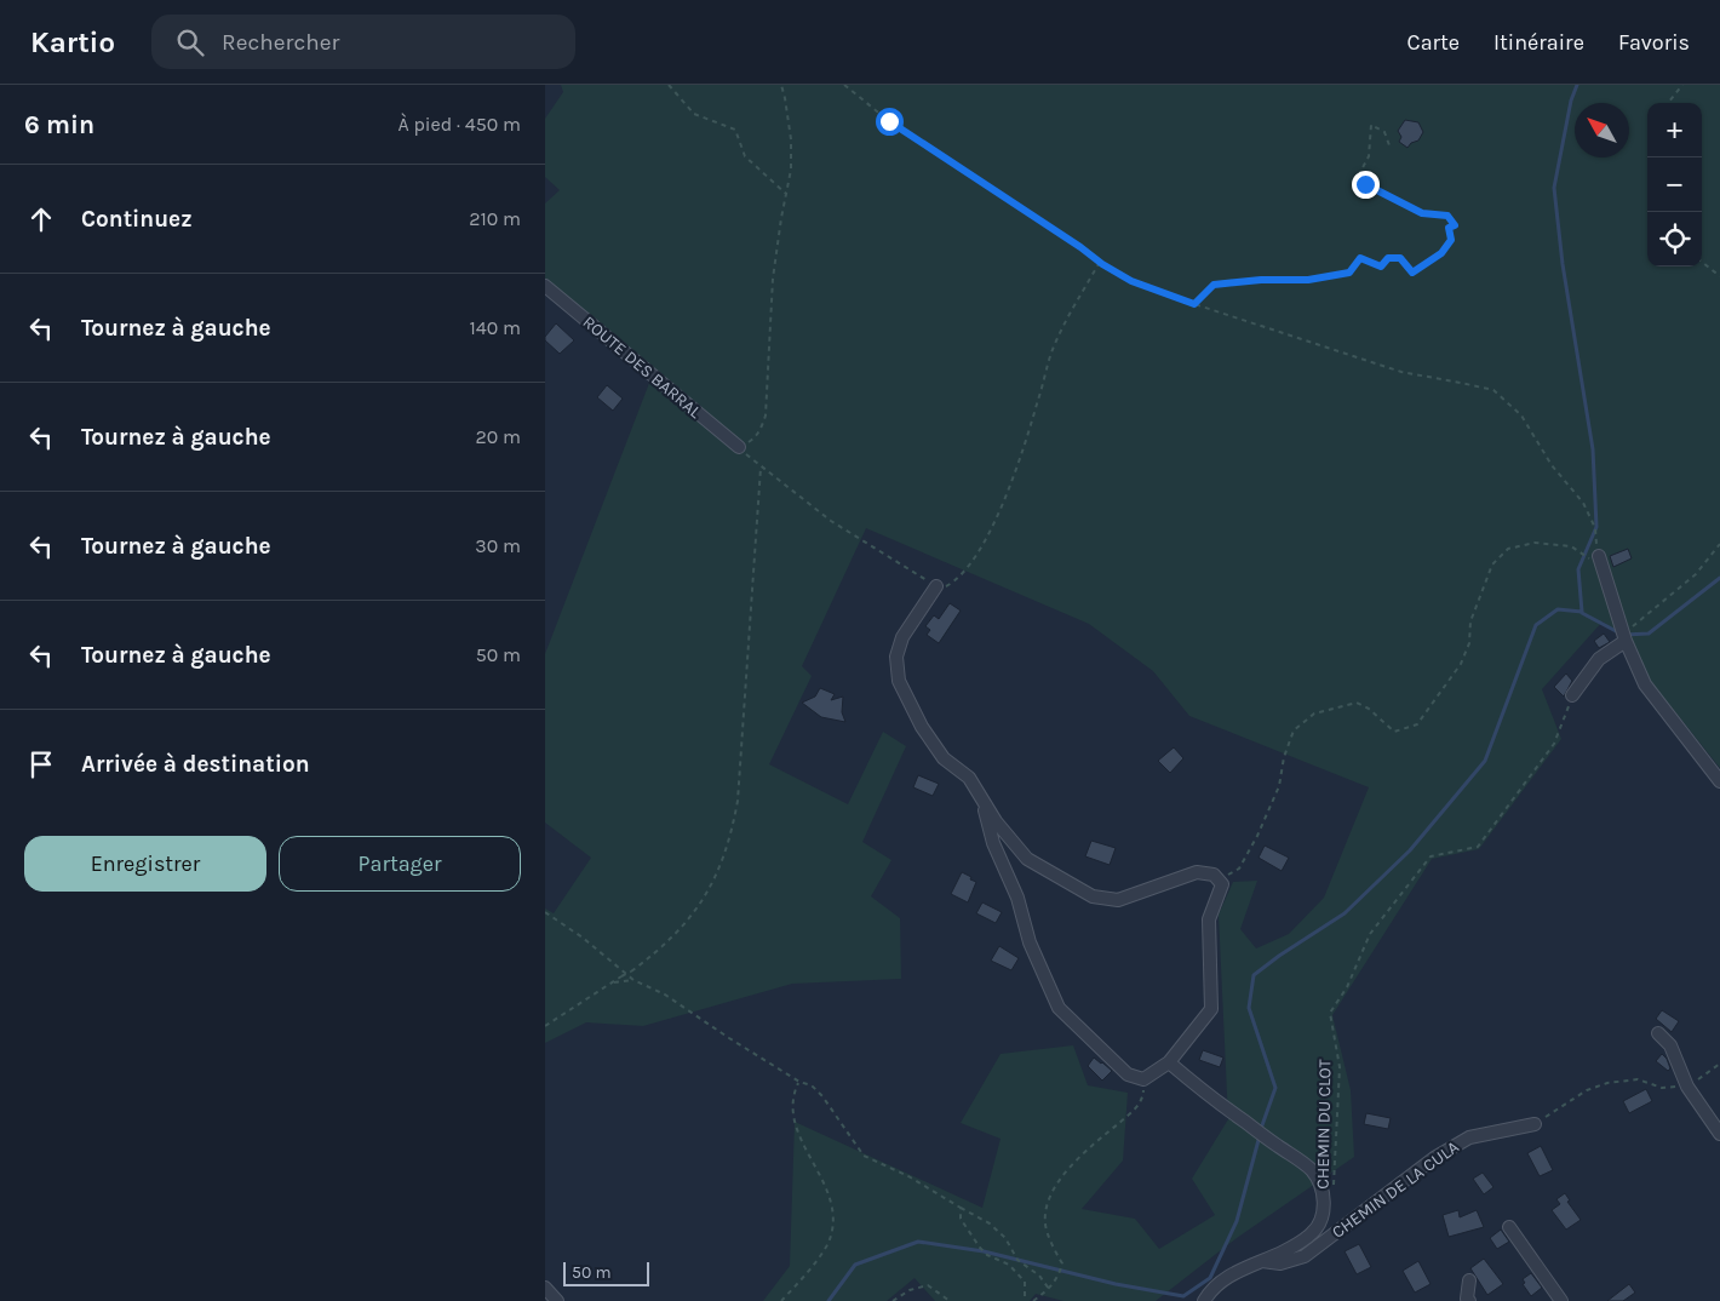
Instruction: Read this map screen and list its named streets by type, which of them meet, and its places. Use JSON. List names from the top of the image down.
{
  "streets": {
    "street": ["ROUTE DES BARRAL", "CHEMIN DE LA CULA"],
    "path": ["CHEMIN DU CLOT"]
  },
  "scale_bar": "50 m",
  "north": "top left",
  "page": {
    "header": "Kartio",
    "search": "Rechercher",
    "nav": ["Carte", "Itinéraire", "Favoris"],
    "heading": ["6 min", "À pied · 450 m"],
    "map_buttons": ["+", "−"],
    "list": [
      ["Continuez", "210 m"],
      ["Tournez à gauche", "140 m"],
      ["Tournez à gauche", "20 m"],
      ["Tournez à gauche", "30 m"],
      ["Tournez à gauche", "50 m"],
      "Arrivée à destination"
    ],
    "buttons": ["Enregistrer", "Partager"],
    "scale": "50 m"
  }
}
